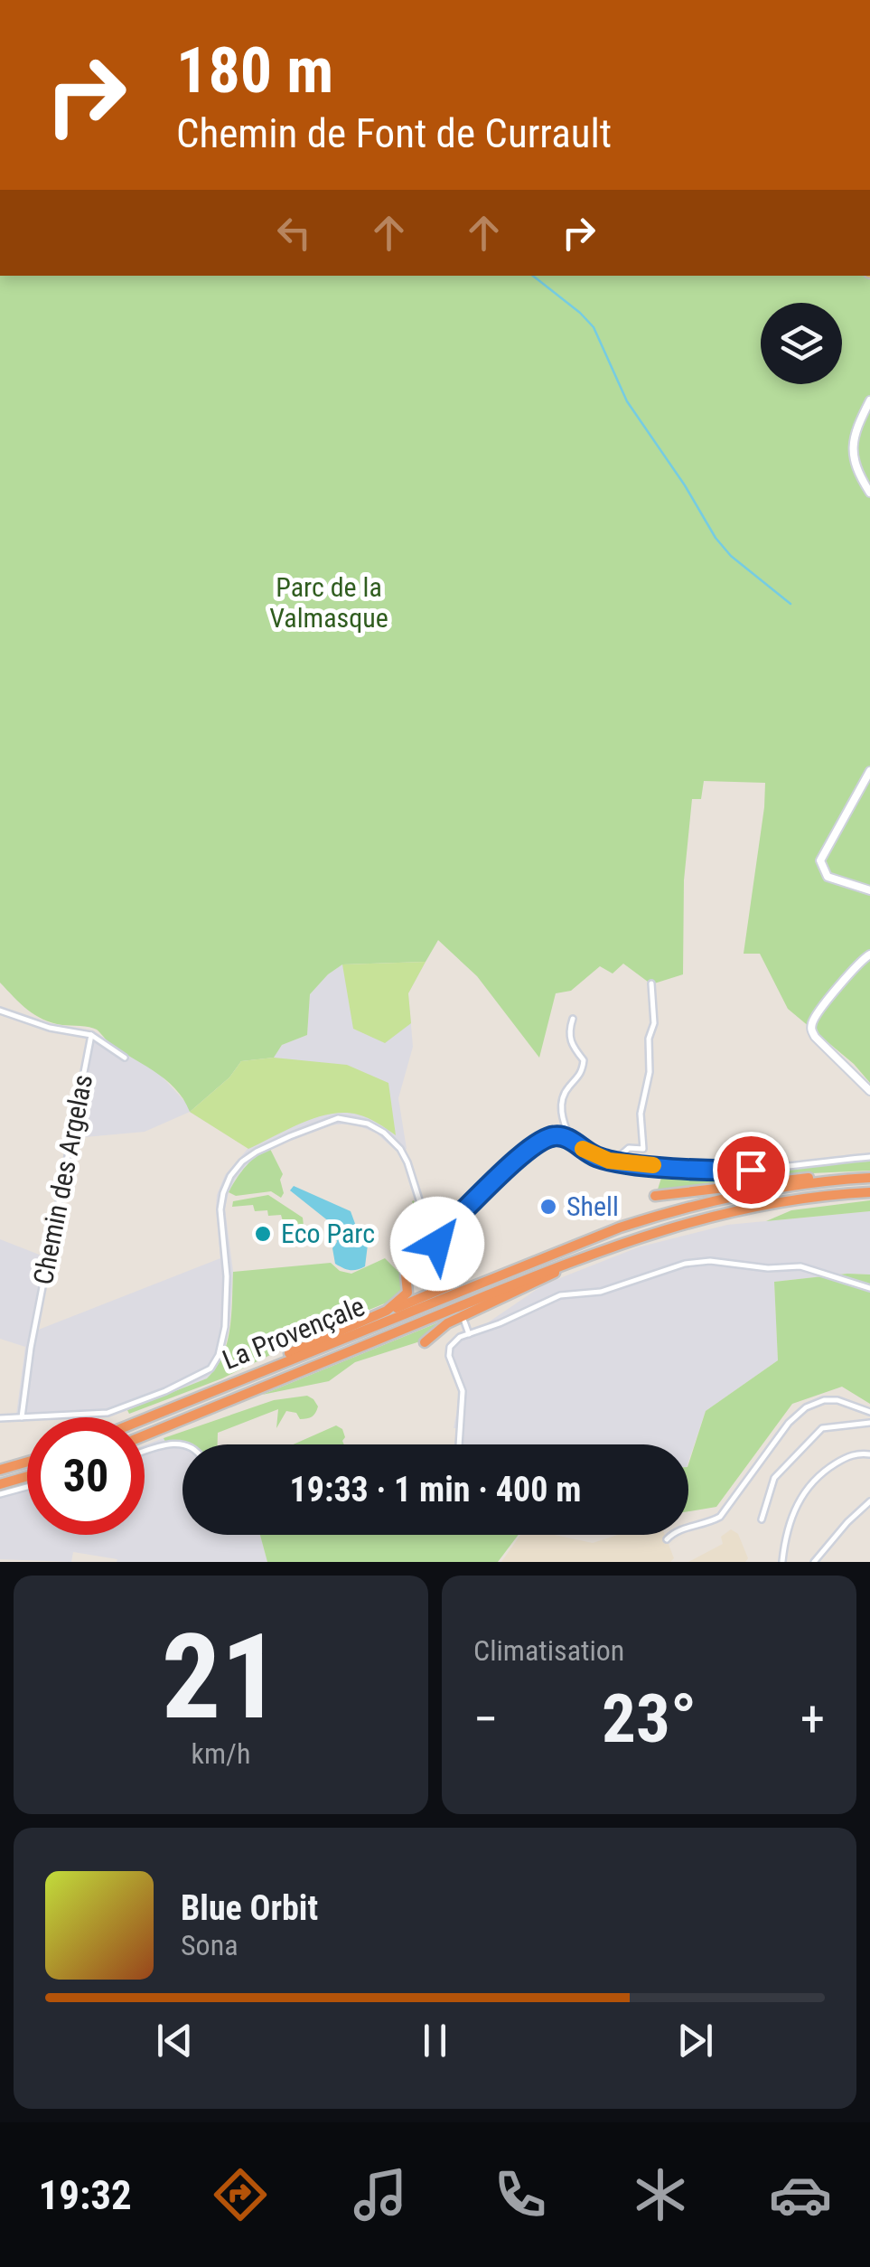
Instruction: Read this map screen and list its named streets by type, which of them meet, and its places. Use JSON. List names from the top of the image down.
{
  "streets": {
    "highway": ["La Provençale"],
    "street": ["Chemin des Argelas"]
  },
  "parks": ["Parc de la Valmasque"],
  "places": ["Shell", "Eco Parc"],
  "page": {
    "turn": ["180 m", "Chemin de Font de Currault"],
    "limit": "30",
    "trip": "19:33 · 1 min · 400 m",
    "tile": [
      ["21", "km/h"],
      "Climatisation"
    ],
    "heat": ["−", "23°", "+"],
    "song": ["Blue Orbit", "Sona"],
    "tabs": "19:32"
  }
}
